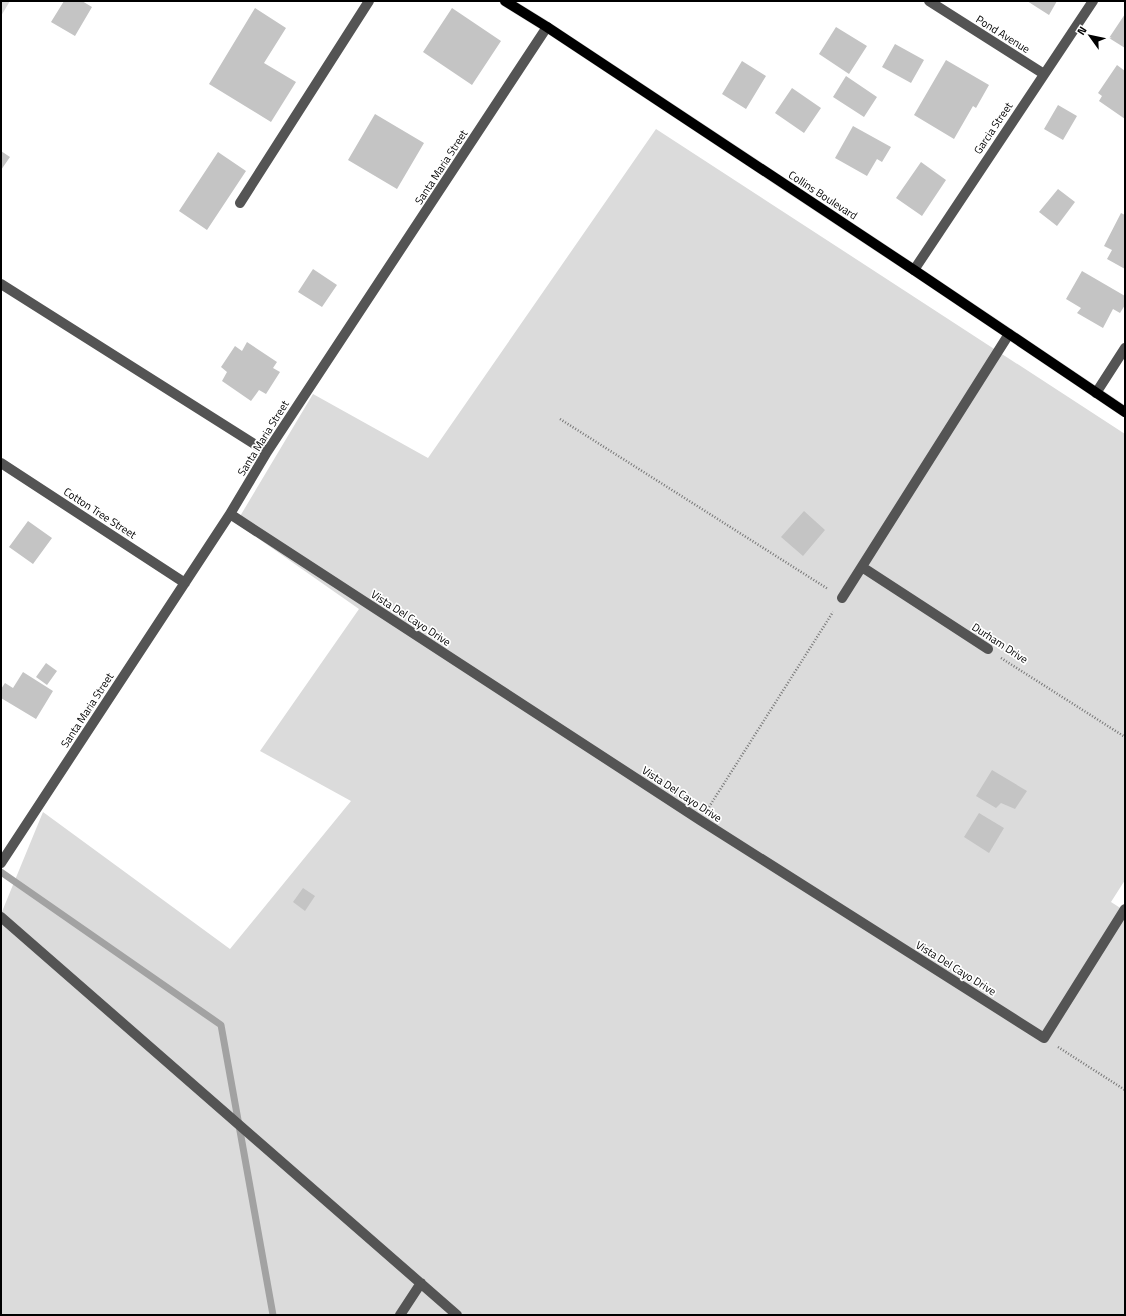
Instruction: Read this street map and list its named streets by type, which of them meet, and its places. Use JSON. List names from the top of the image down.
{
  "streets": {
    "main road": ["Collins Boulevard"],
    "street": [
      "Pond Avenue",
      "Garcia Street",
      "Santa Maria Street",
      "Cotton Tree Street",
      "Vista Del Cayo Drive",
      "Durham Drive"
    ]
  },
  "crossings": [
    ["Pond Avenue", "Garcia Street"],
    ["Garcia Street", "Collins Boulevard"],
    ["Santa Maria Street", "Collins Boulevard"],
    ["Santa Maria Street", "Cotton Tree Street"],
    ["Santa Maria Street", "Vista Del Cayo Drive"]
  ],
  "north": "top left"
}
